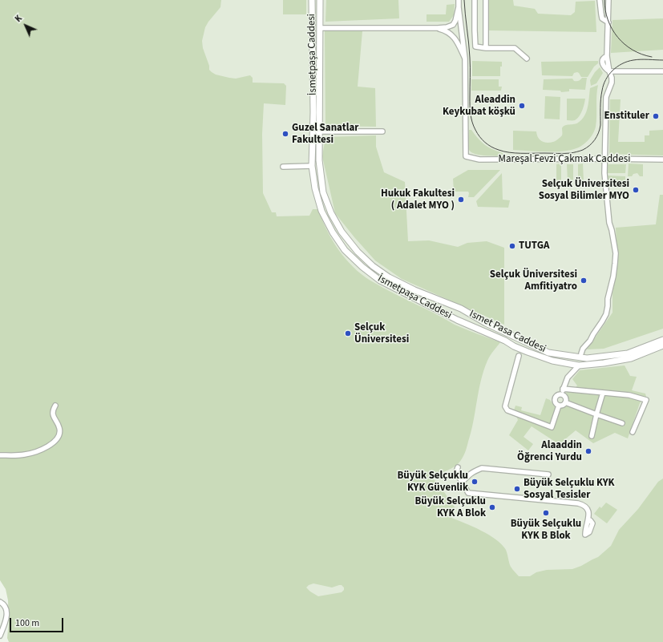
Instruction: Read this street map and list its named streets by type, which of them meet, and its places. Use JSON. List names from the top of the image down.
{
  "streets": {
    "main road": ["İsmetpaşa Caddesi", "Ismet Pasa Caddesi"],
    "street": ["Mareşal Fevzi Çakmak Caddesi"]
  },
  "crossings": [
    ["İsmetpaşa Caddesi", "Ismet Pasa Caddesi"]
  ],
  "places": [
    "Aleaddin Keykubat köşkü",
    "Enstituler",
    "Guzel Sanatlar Fakultesi",
    "Selçuk Üniversitesi Sosyal Bilimler MYO",
    "Hukuk Fakultesi ( Adalet MYO )",
    "TUTGA",
    "Selçuk Üniversitesi Amfitiyatro",
    "Selçuk Üniversitesi",
    "Alaaddin Öğrenci Yurdu",
    "Büyük Selçuklu KYK Güvenlik",
    "Büyük Selçuklu KYK Sosyal Tesisler",
    "Büyük Selçuklu KYK A Blok",
    "Büyük Selçuklu KYK B Blok"
  ],
  "scale_bar": "100 m",
  "north": "top left"
}
